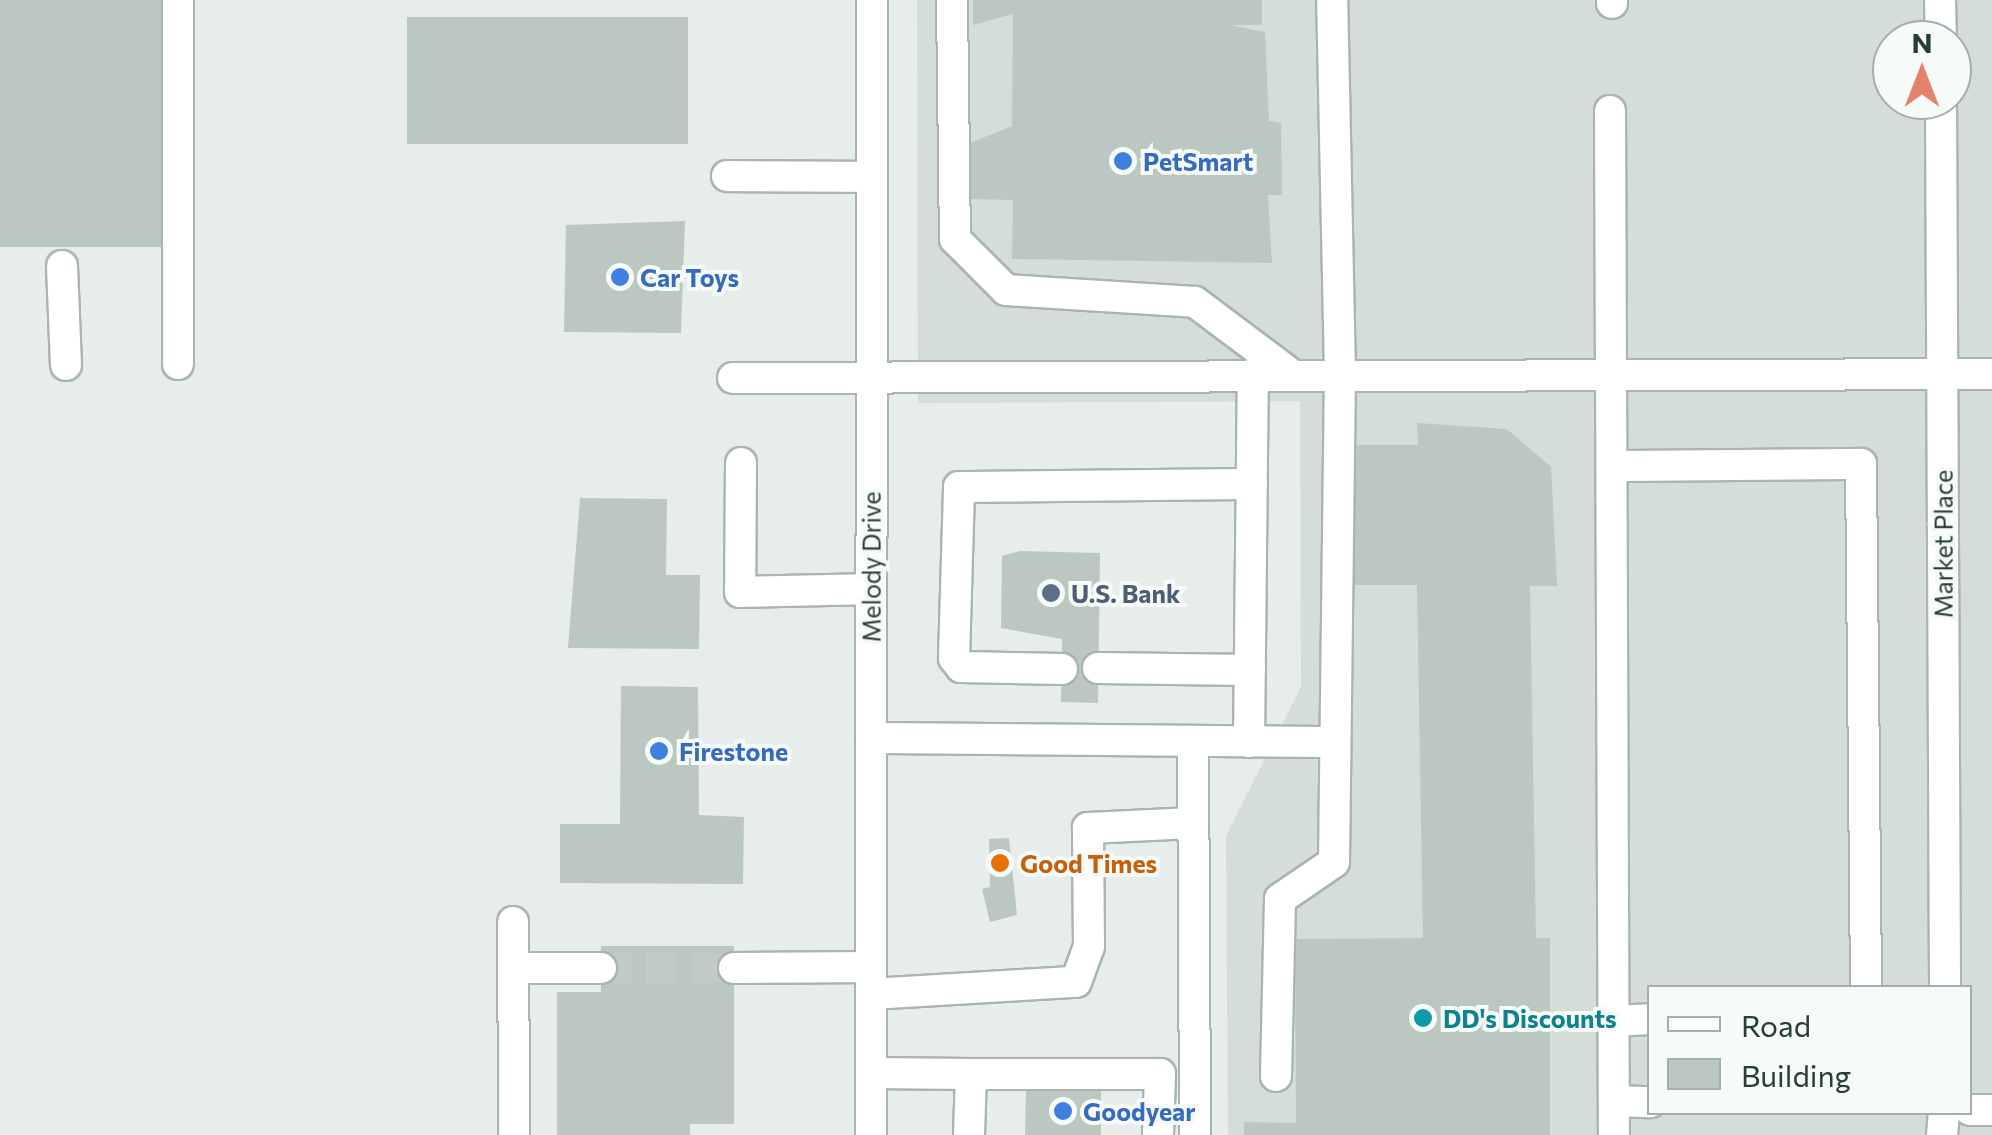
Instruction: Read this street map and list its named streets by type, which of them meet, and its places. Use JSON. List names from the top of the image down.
{
  "streets": {
    "street": ["Market Place", "Melody Drive"]
  },
  "places": [
    "PetSmart",
    "Car Toys",
    "U.S. Bank",
    "Firestone",
    "Good Times",
    "DD's Discounts",
    "Goodyear"
  ],
  "legend": ["Road", "Building"],
  "north": "top"
}
